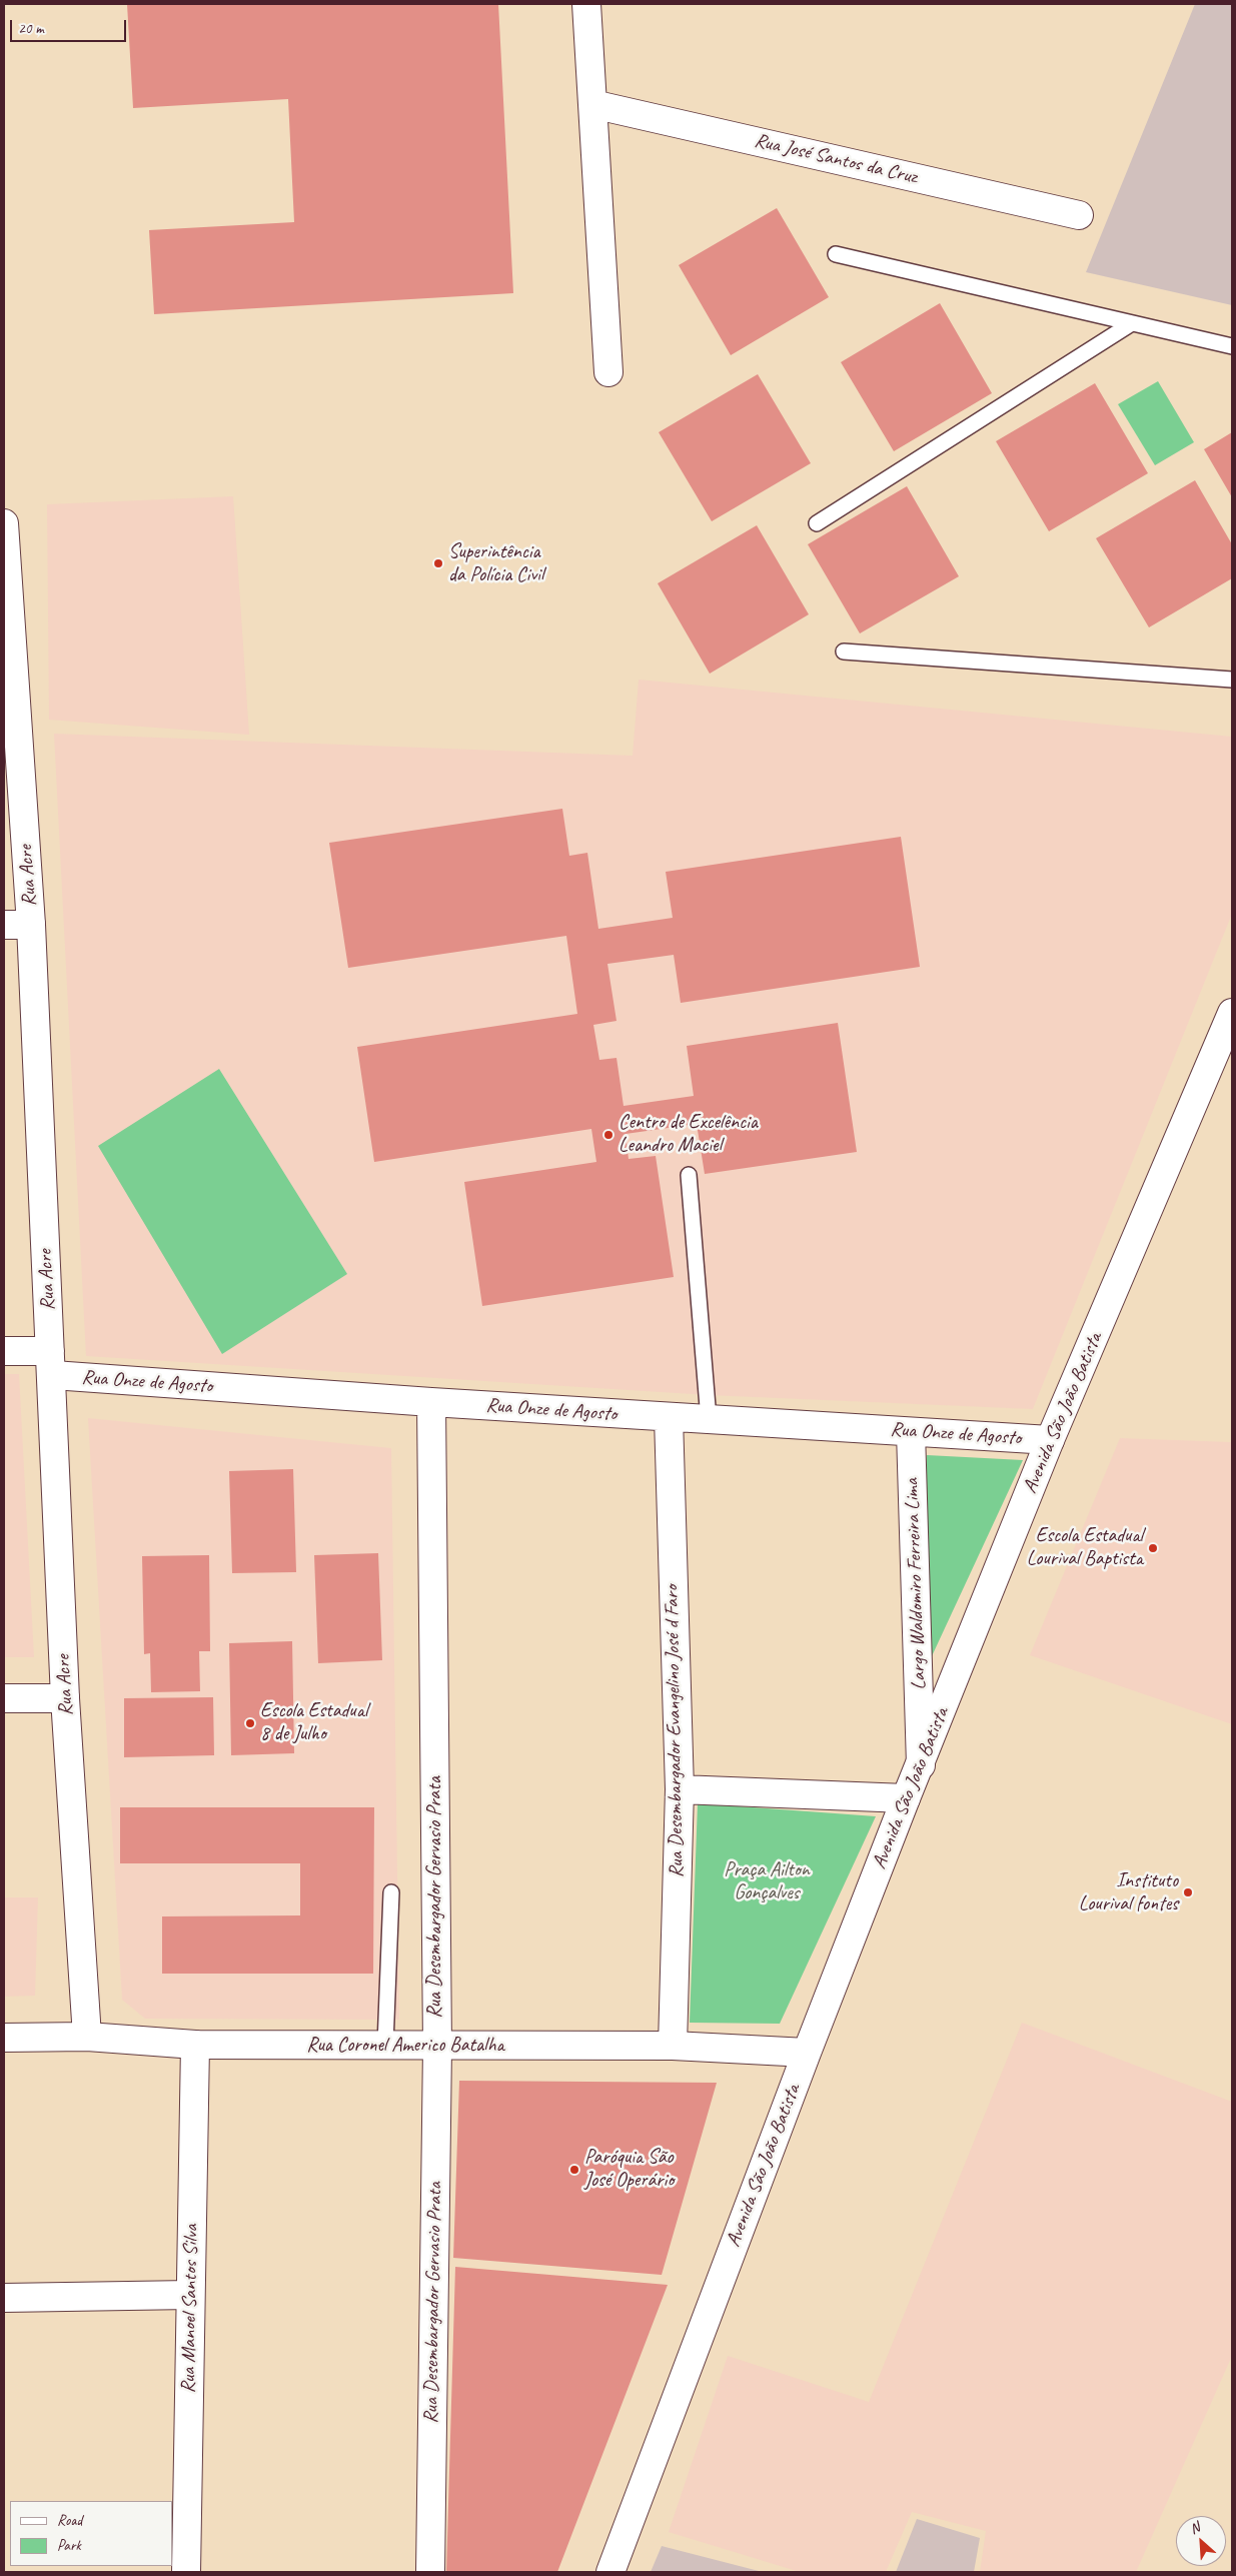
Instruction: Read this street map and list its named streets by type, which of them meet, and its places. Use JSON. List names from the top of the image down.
{
  "streets": {
    "street": [
      "Rua José Santos da Cruz",
      "Rua Acre",
      "Rua Onze de Agosto",
      "Avenida São João Batista",
      "Largo Waldomiro Ferreira Lima",
      "Rua Desembargador Evangelino José d Faro",
      "Rua Desembargador Gervasio Prata",
      "Rua Coronel Americo Batalha",
      "Rua Manoel Santos Silva"
    ]
  },
  "crossings": [
    ["Rua Acre", "Rua Onze de Agosto"],
    ["Rua Acre", "Rua Coronel Americo Batalha"],
    ["Rua Onze de Agosto", "Avenida São João Batista"],
    ["Rua Onze de Agosto", "Largo Waldomiro Ferreira Lima"],
    ["Rua Onze de Agosto", "Rua Desembargador Evangelino José d Faro"],
    ["Rua Onze de Agosto", "Rua Desembargador Gervasio Prata"],
    ["Avenida São João Batista", "Largo Waldomiro Ferreira Lima"],
    ["Avenida São João Batista", "Rua Coronel Americo Batalha"],
    ["Rua Desembargador Evangelino José d Faro", "Rua Coronel Americo Batalha"],
    ["Rua Desembargador Gervasio Prata", "Rua Coronel Americo Batalha"],
    ["Rua Coronel Americo Batalha", "Rua Manoel Santos Silva"]
  ],
  "parks": ["Praça Ailton Gonçalves"],
  "places": [
    "Superintência da Polícia Civil",
    "Centro de Excelência Leandro Maciel",
    "Escola Estadual Lourival Baptista",
    "Escola Estadual 8 de Julho",
    "Instituto Lourival fontes",
    "Paróquia São José Operário"
  ],
  "legend": ["Road", "Park"],
  "scale_bar": "20 m",
  "north": "top left"
}
